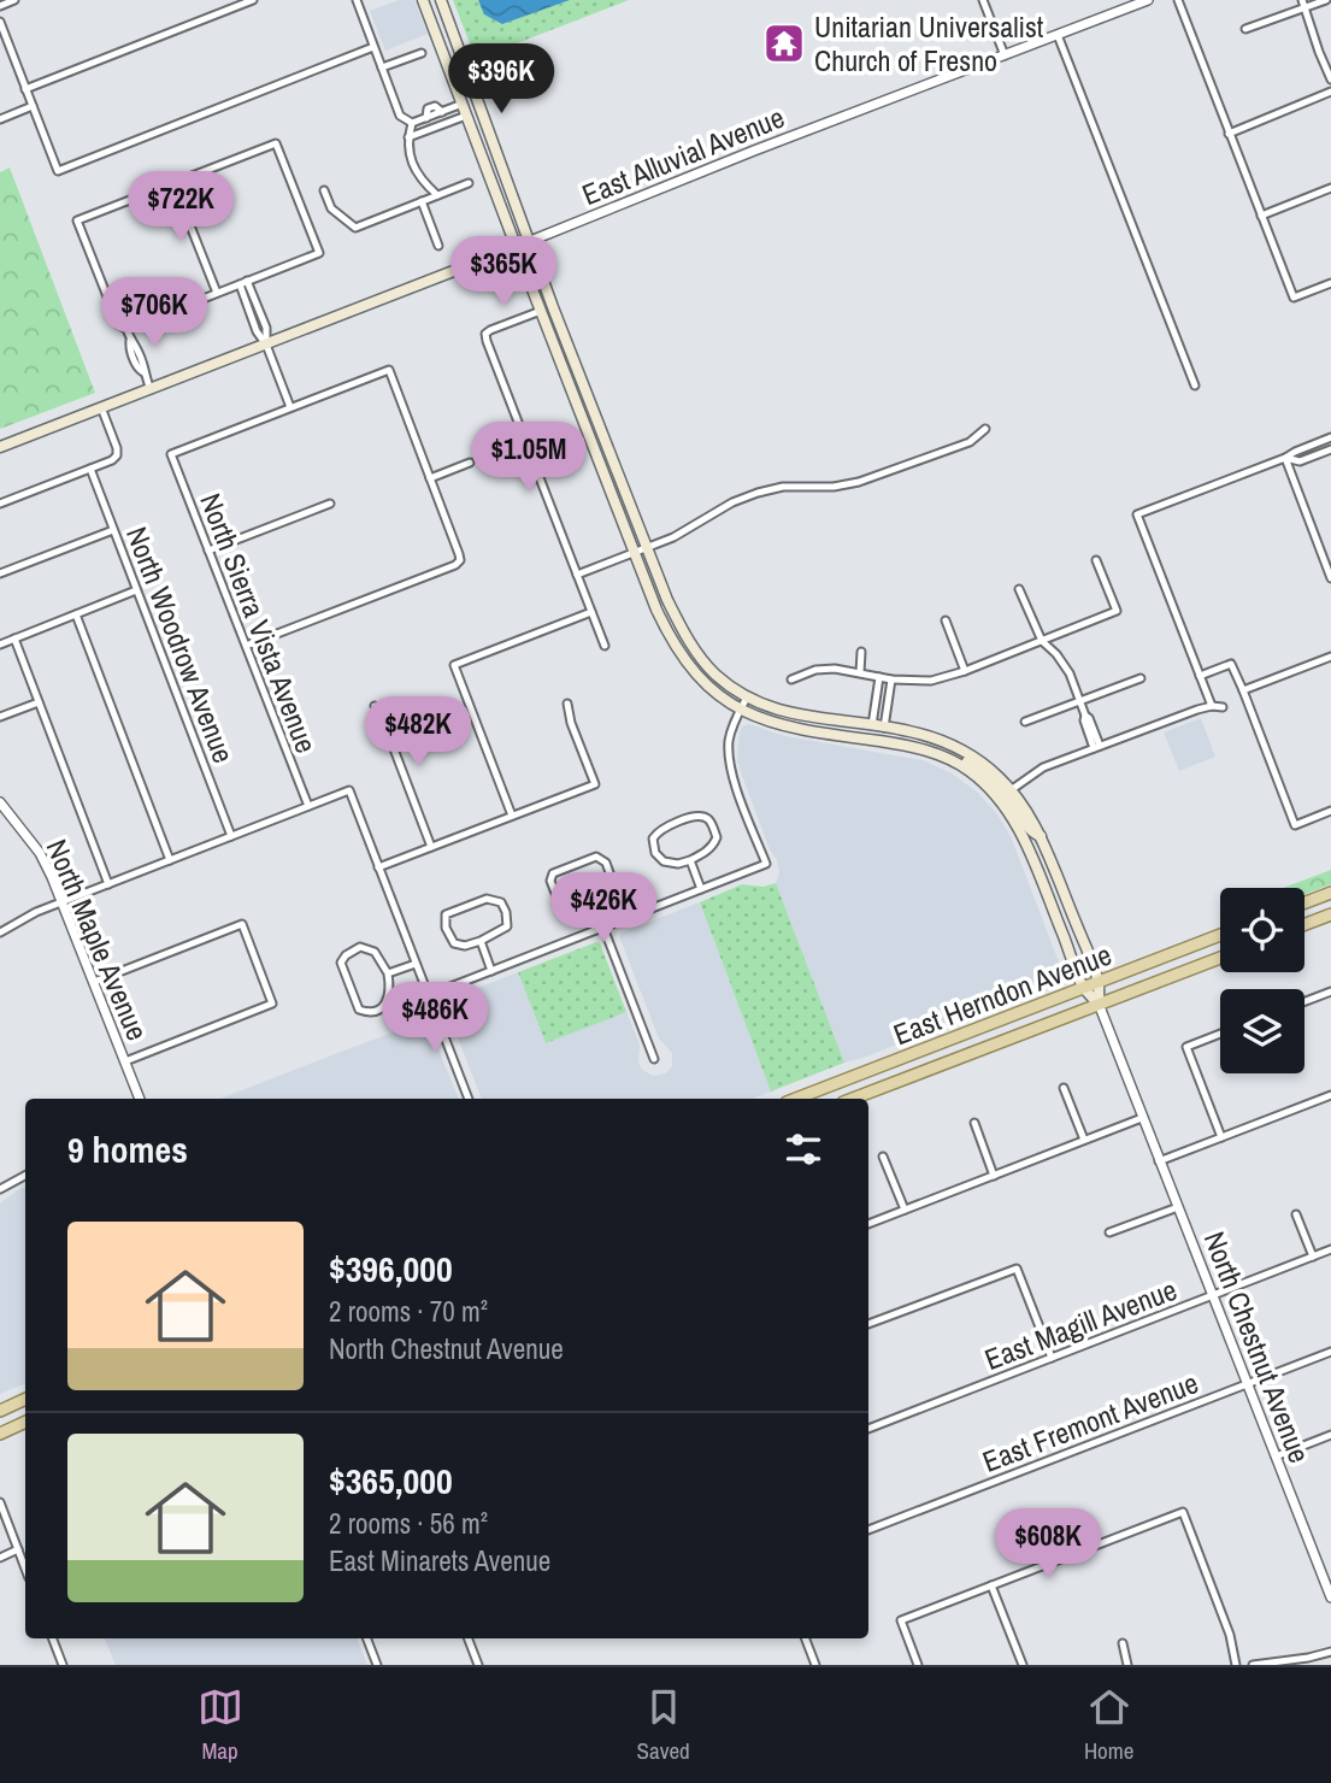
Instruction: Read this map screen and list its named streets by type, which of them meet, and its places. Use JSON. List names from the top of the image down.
{
  "streets": {
    "main road": ["East Alluvial Avenue", "East Herndon Avenue", "North Chestnut Avenue"],
    "street": [
      "North Sierra Vista Avenue",
      "North Woodrow Avenue",
      "North Maple Avenue",
      "East Magill Avenue",
      "East Fremont Avenue"
    ]
  },
  "crossings": [
    ["East Alluvial Avenue", "North Chestnut Avenue"],
    ["East Herndon Avenue", "North Chestnut Avenue"],
    ["East Magill Avenue", "North Chestnut Avenue"],
    ["North Chestnut Avenue", "East Fremont Avenue"]
  ],
  "places": {
    "temple": ["Unitarian Universalist Church of Fresno"]
  },
  "page": {
    "price": [
      "$396K",
      "$722K",
      "$365K",
      "$706K",
      "$1.05M",
      "$482K",
      "$426K",
      "$486K",
      "$608K"
    ],
    "heading": "9 homes",
    "list": [
      {
        "name": "$396,000",
        "note": "2 rooms · 70 m² · North Chestnut Avenue"
      },
      {
        "name": "$365,000",
        "note": "2 rooms · 56 m² · East Minarets Avenue"
      }
    ],
    "tabs": ["Map", "Saved", "Home"]
  }
}
